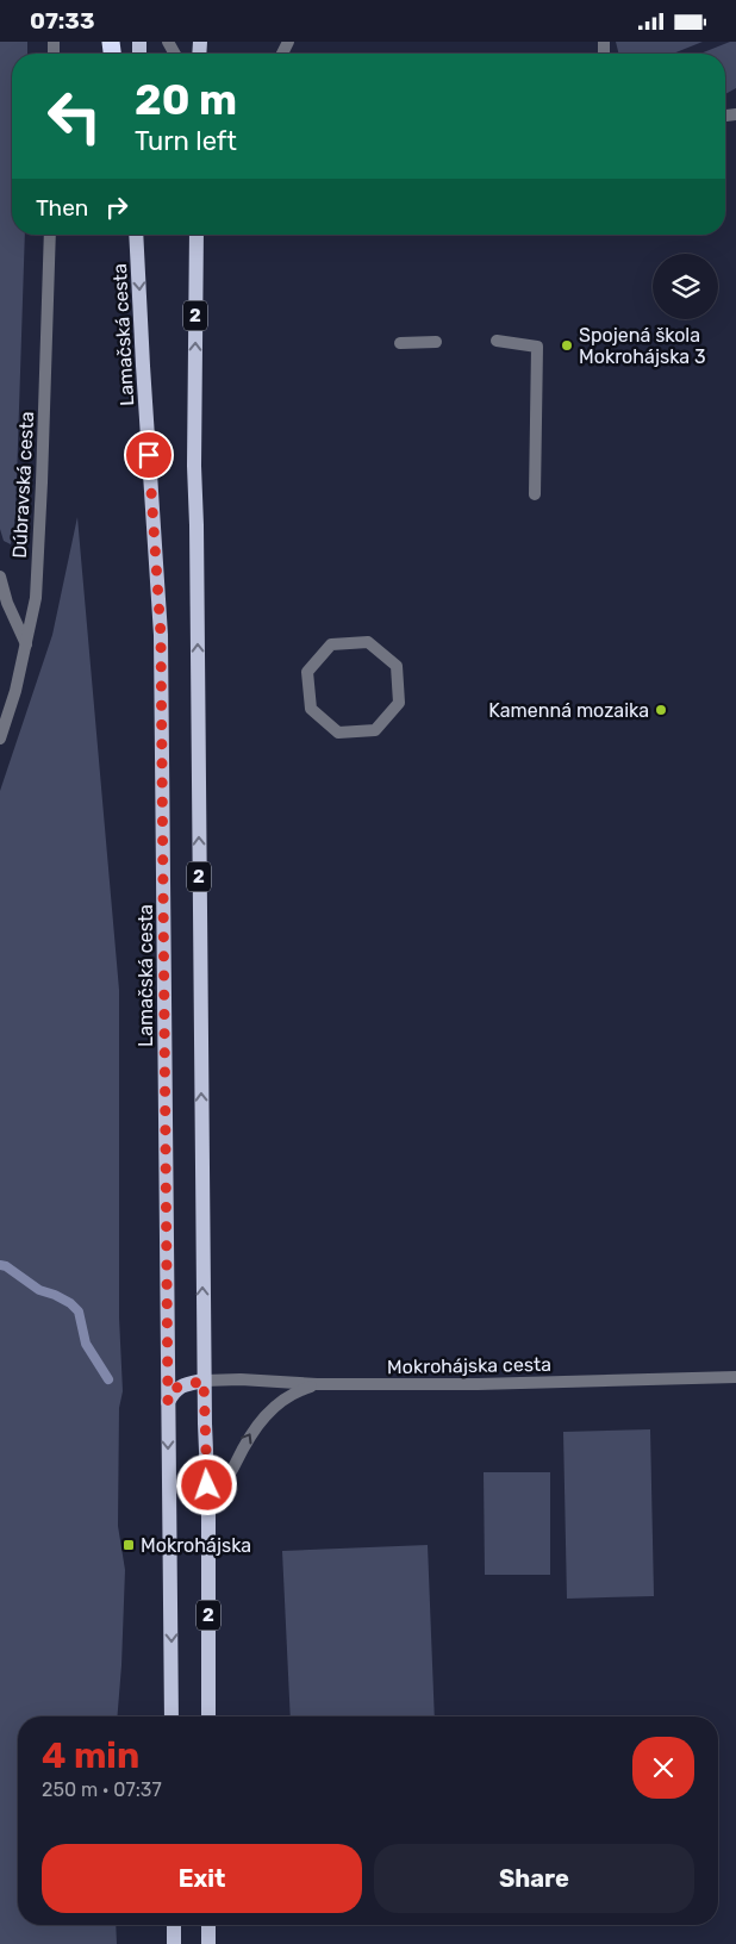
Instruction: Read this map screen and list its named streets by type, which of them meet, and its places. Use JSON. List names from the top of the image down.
{
  "streets": {
    "main road": ["2", "Lamačská cesta"],
    "street": ["Dúbravská cesta", "Mokrohájska cesta"]
  },
  "crossings": [
    ["2", "Mokrohájska cesta"]
  ],
  "places": {
    "other": ["Spojená škola Mokrohájska 3", "Kamenná mozaika"],
    "transit": ["Mokrohájska"]
  },
  "page": {
    "status": "07:33",
    "turn": ["20 m", "Turn left"],
    "then": "Then",
    "heading": ["4 min", "250 m · 07:37"],
    "buttons": ["Exit", "Share"]
  }
}
